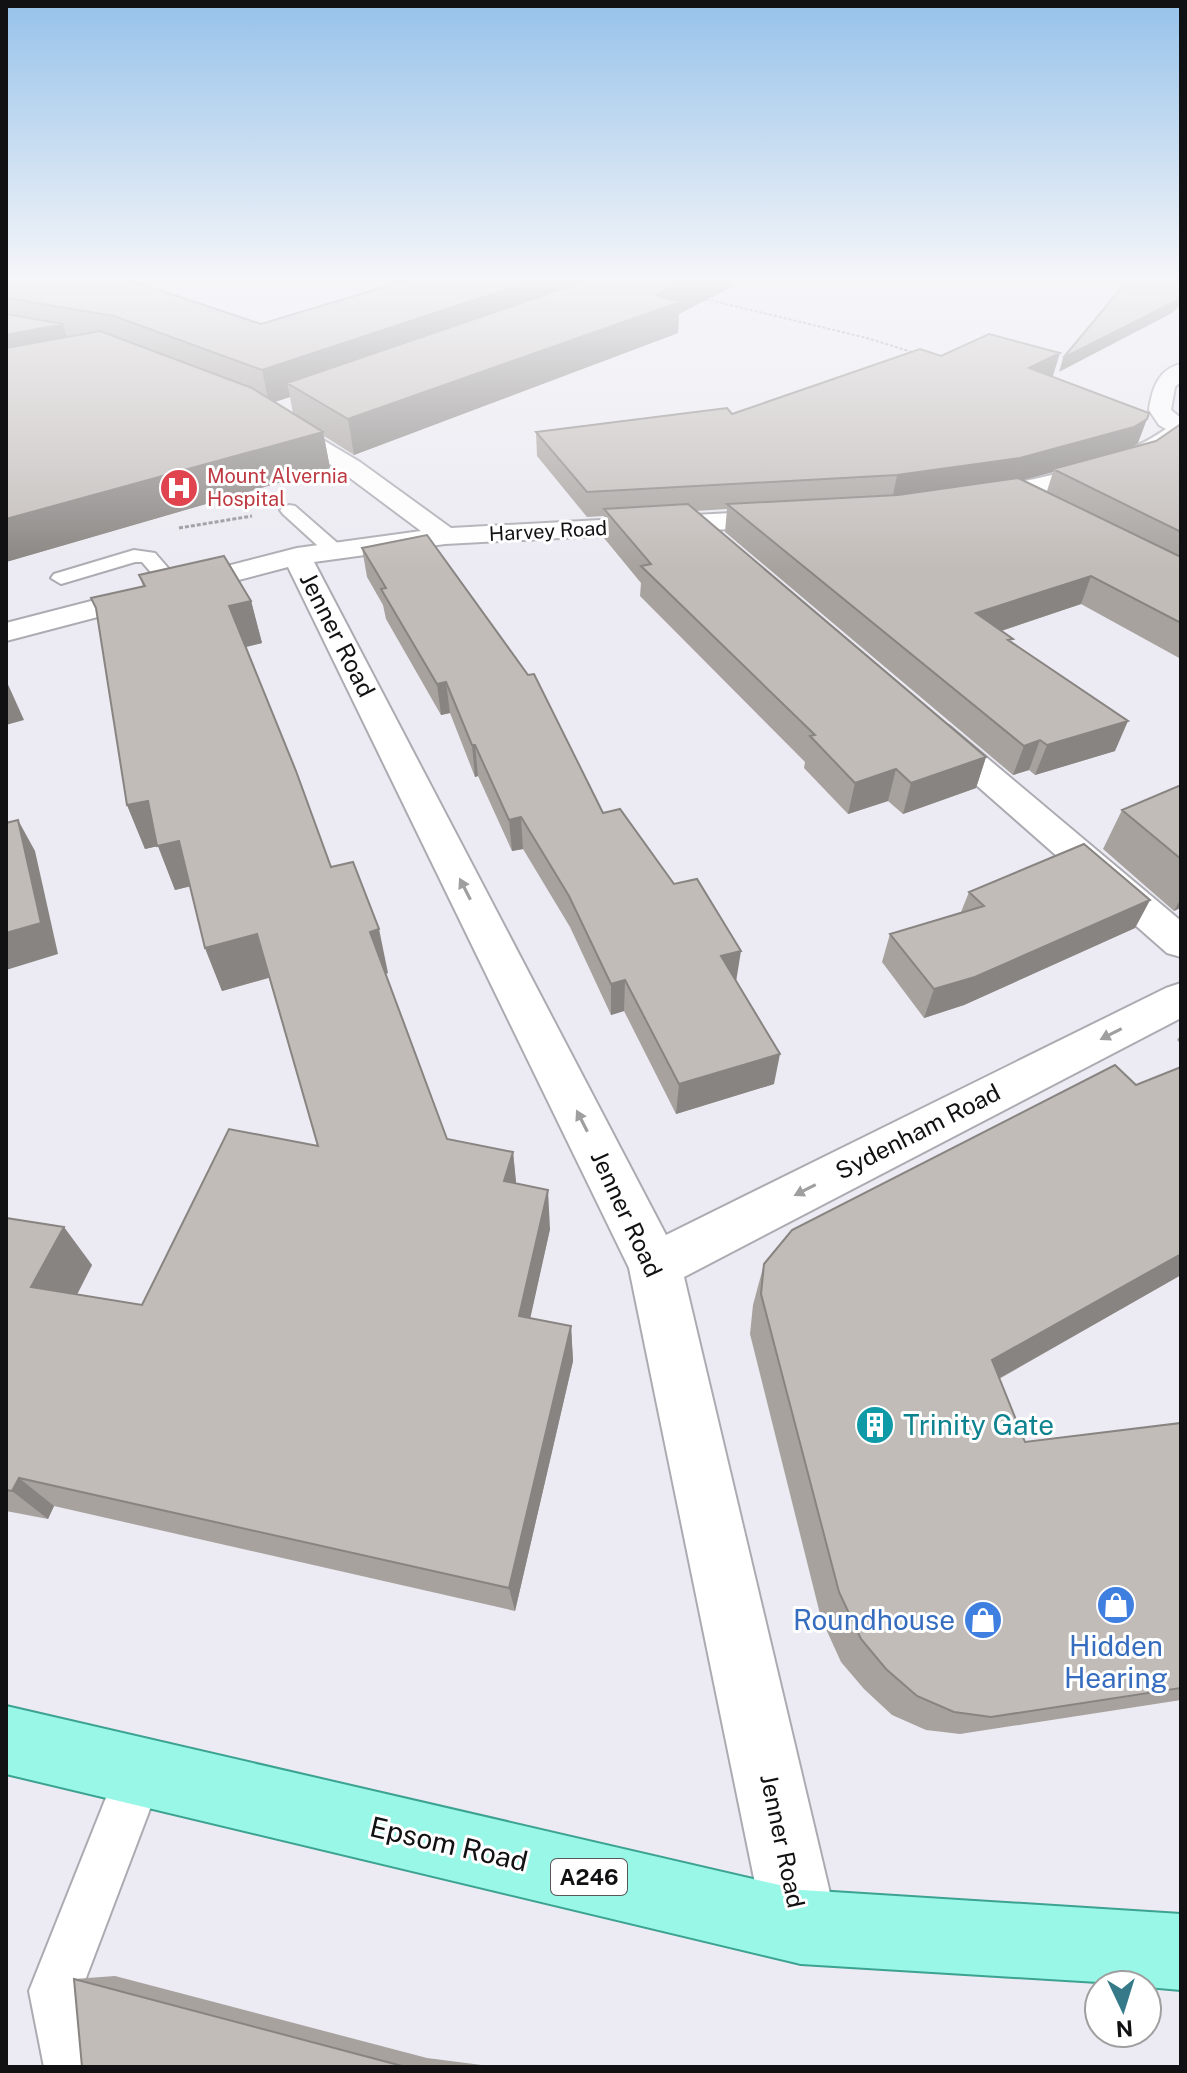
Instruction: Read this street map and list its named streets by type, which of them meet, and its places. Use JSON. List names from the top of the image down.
{
  "streets": {
    "main road": ["Epsom Road", "A246"],
    "street": ["Harvey Road", "Jenner Road", "Sydenham Road"]
  },
  "crossings": [
    ["Harvey Road", "Jenner Road"],
    ["Jenner Road", "Sydenham Road"],
    ["Jenner Road", "Epsom Road"]
  ],
  "one_way": ["Jenner Road", "Sydenham Road"],
  "places": {
    "hospital": ["Mount Alvernia Hospital"],
    "building": ["Trinity Gate"],
    "shop": ["Hidden Hearing", "Roundhouse"]
  },
  "north": "bottom"
}
